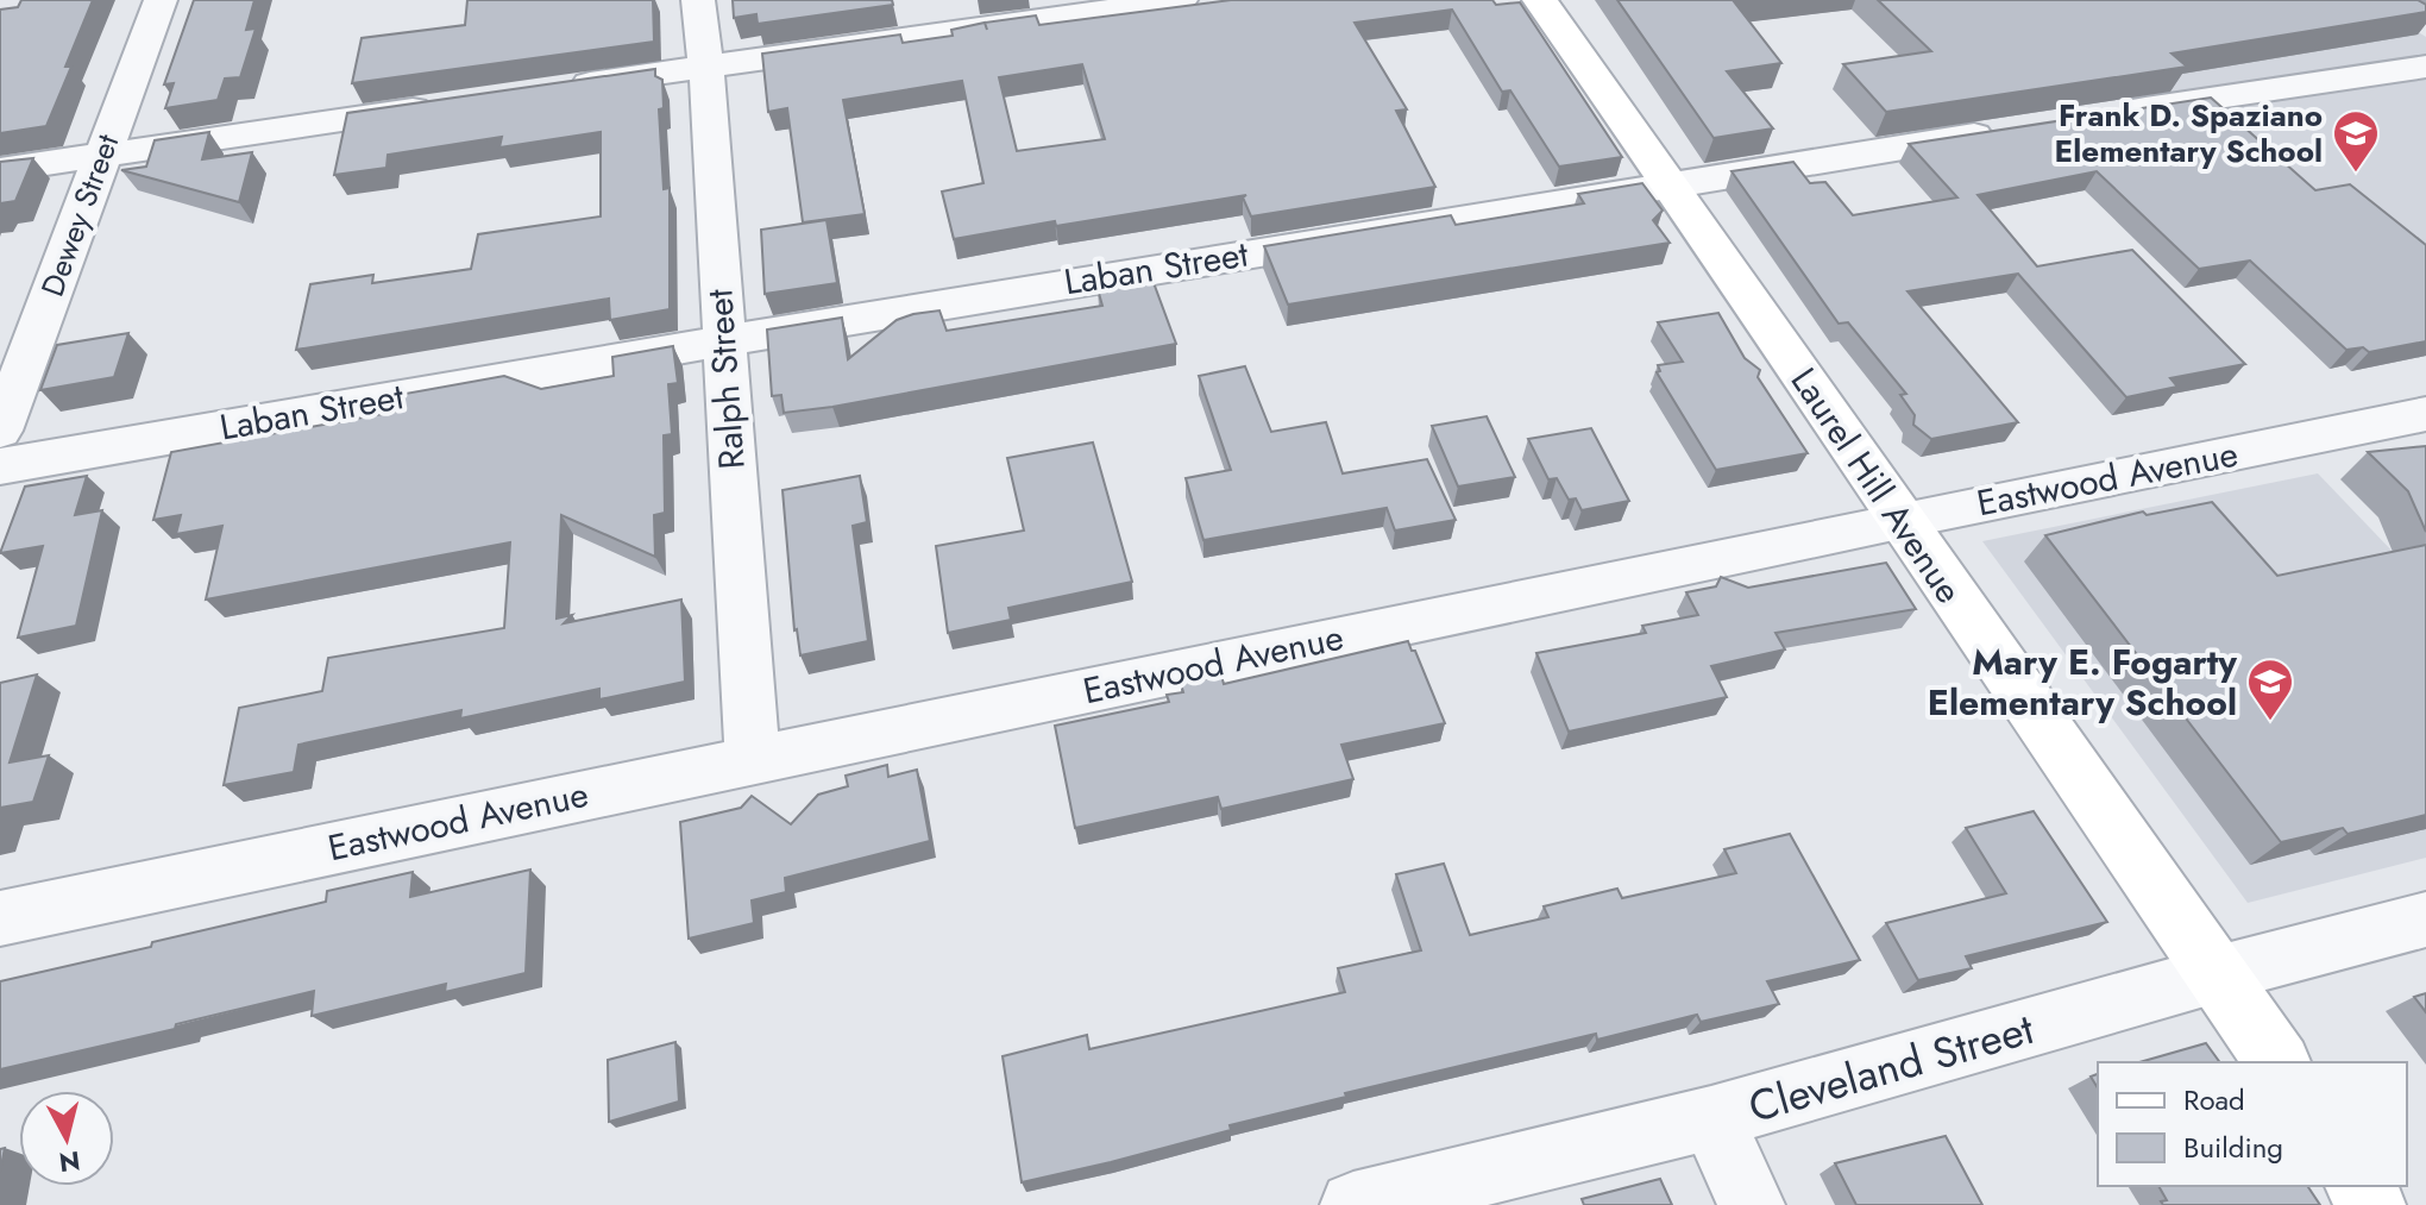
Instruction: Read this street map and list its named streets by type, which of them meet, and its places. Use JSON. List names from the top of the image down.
{
  "streets": {
    "street": [
      "Dewey Street",
      "Laban Street",
      "Ralph Street",
      "Eastwood Avenue",
      "Laurel Hill Avenue",
      "Cleveland Street"
    ]
  },
  "crossings": [
    ["Laban Street", "Ralph Street"],
    ["Laban Street", "Laurel Hill Avenue"],
    ["Ralph Street", "Eastwood Avenue"],
    ["Eastwood Avenue", "Laurel Hill Avenue"],
    ["Laurel Hill Avenue", "Cleveland Street"]
  ],
  "places": {
    "school or university": ["Frank D. Spaziano Elementary School", "Mary E. Fogarty Elementary School"]
  },
  "legend": ["Road", "Building"],
  "north": "bottom"
}
